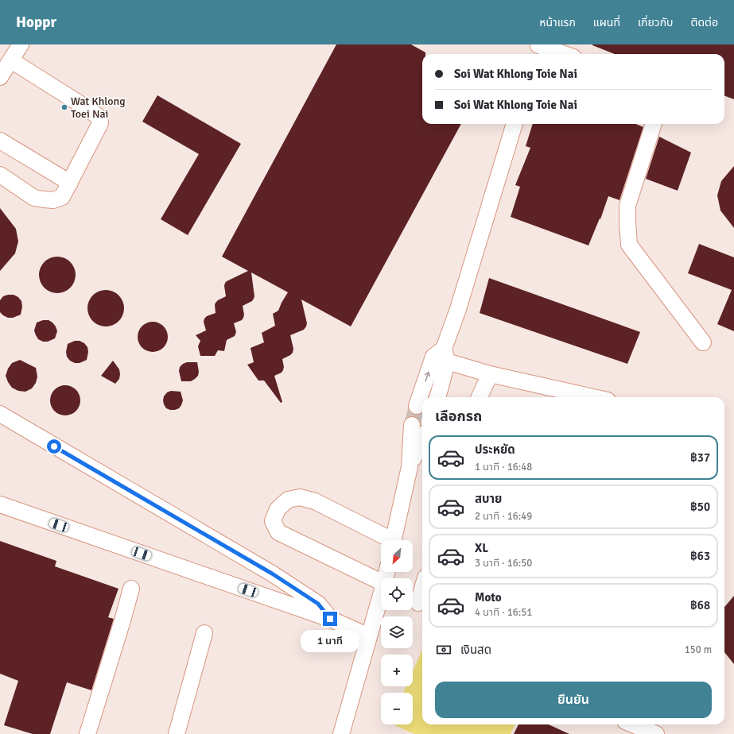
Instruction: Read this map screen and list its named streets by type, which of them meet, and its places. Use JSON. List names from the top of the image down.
{
  "places": ["Wat Khlong Toei Nai"],
  "north": "bottom left",
  "page": {
    "header": "Hoppr",
    "nav": [
      "หน้าแรก",
      "แผนที่",
      "เกี่ยวกับ",
      "ติดต่อ"
    ],
    "banner": ["Soi Wat Khlong Toie Nai", "Soi Wat Khlong Toie Nai"],
    "heading": "เลือกรถ",
    "list": [
      {
        "name": "ประหยัด",
        "note": "1 นาที · 16:48",
        "value": "฿37"
      },
      {
        "name": "สบาย",
        "note": "2 นาที · 16:49",
        "value": "฿50"
      },
      {
        "name": "XL",
        "note": "3 นาที · 16:50",
        "value": "฿63"
      },
      {
        "name": "Moto",
        "note": "4 นาที · 16:51",
        "value": "฿68"
      }
    ],
    "map_buttons": ["+", "−"],
    "bubble": "1 นาที",
    "pay": ["เงินสด", "150 m"],
    "buttons": "ยืนยัน"
  }
}
